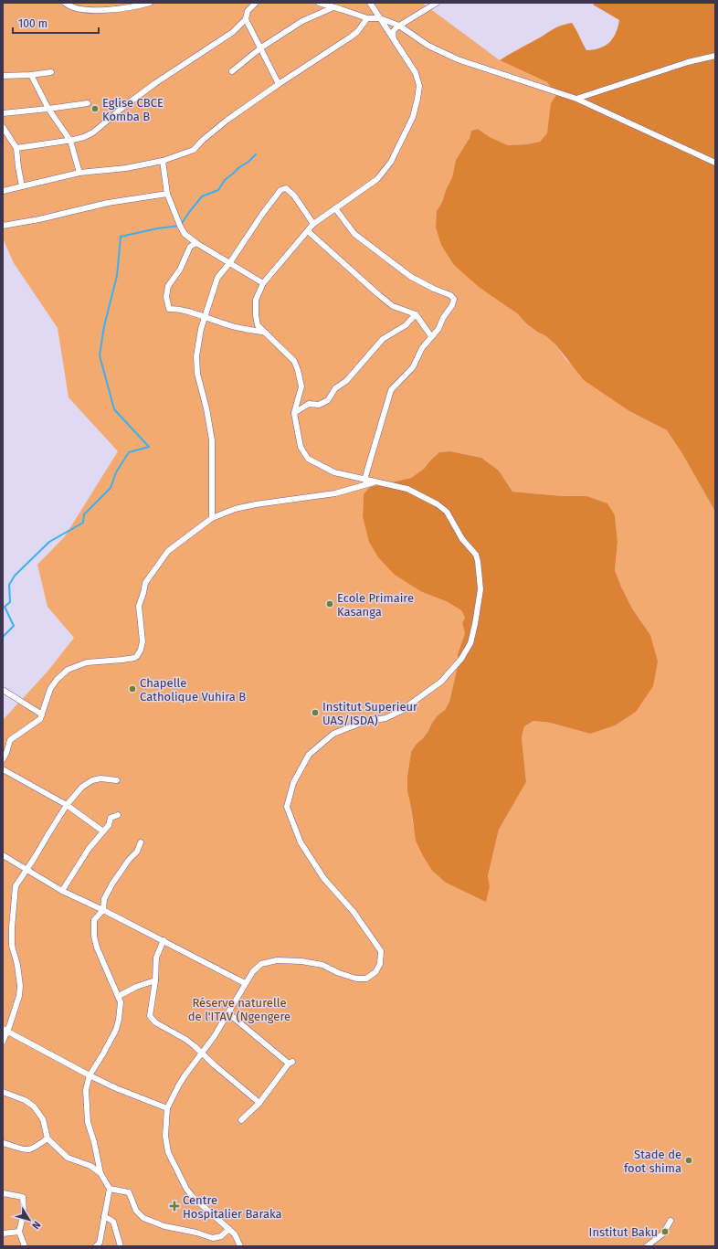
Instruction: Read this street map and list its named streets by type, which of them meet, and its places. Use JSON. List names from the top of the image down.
{
  "parks": ["Réserve naturelle de l'ITAV (Ngengere"],
  "places": {
    "other": [
      "Eglise CBCE Komba B",
      "Ecole Primaire Kasanga",
      "Chapelle Catholique Vuhira B",
      "Institut Superieur UAS/ISDA)",
      "Stade de foot shima",
      "Institut Baku"
    ],
    "health": ["Centre Hospitalier Baraka"]
  },
  "scale_bar": "100 m",
  "north": "bottom right"
}
